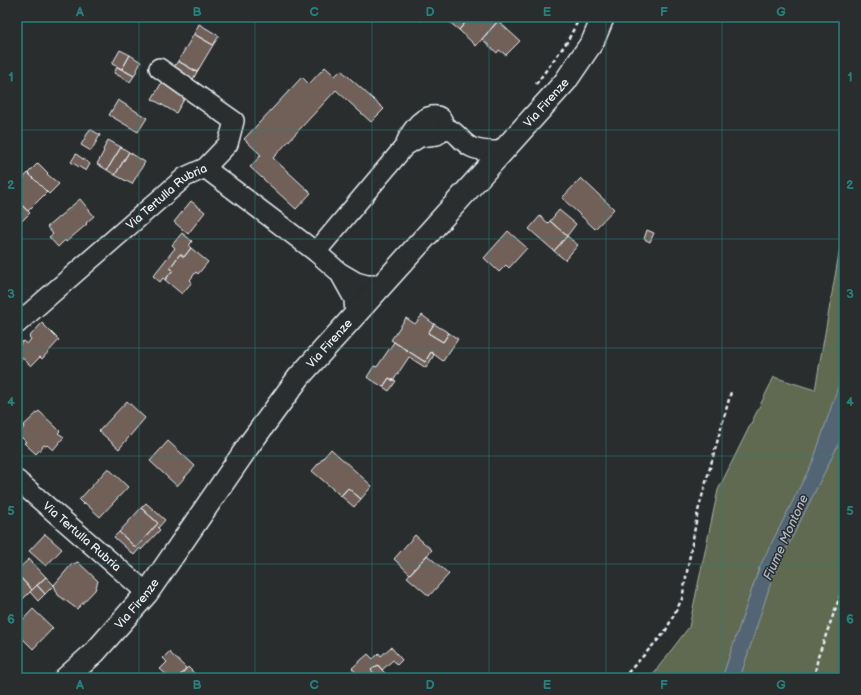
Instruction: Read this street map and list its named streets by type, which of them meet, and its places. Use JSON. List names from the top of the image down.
{
  "streets": {
    "main road": ["Via Firenze"],
    "street": ["Via Tertulla Rubria"]
  },
  "crossings": [
    ["Via Firenze", "Via Tertulla Rubria"]
  ],
  "water": ["Fiume Montone"],
  "grid": {
    "columns": [
      "A",
      "B",
      "C",
      "D",
      "E",
      "F",
      "G"
    ],
    "rows": [
      "1",
      "2",
      "3",
      "4",
      "5",
      "6"
    ]
  }
}
